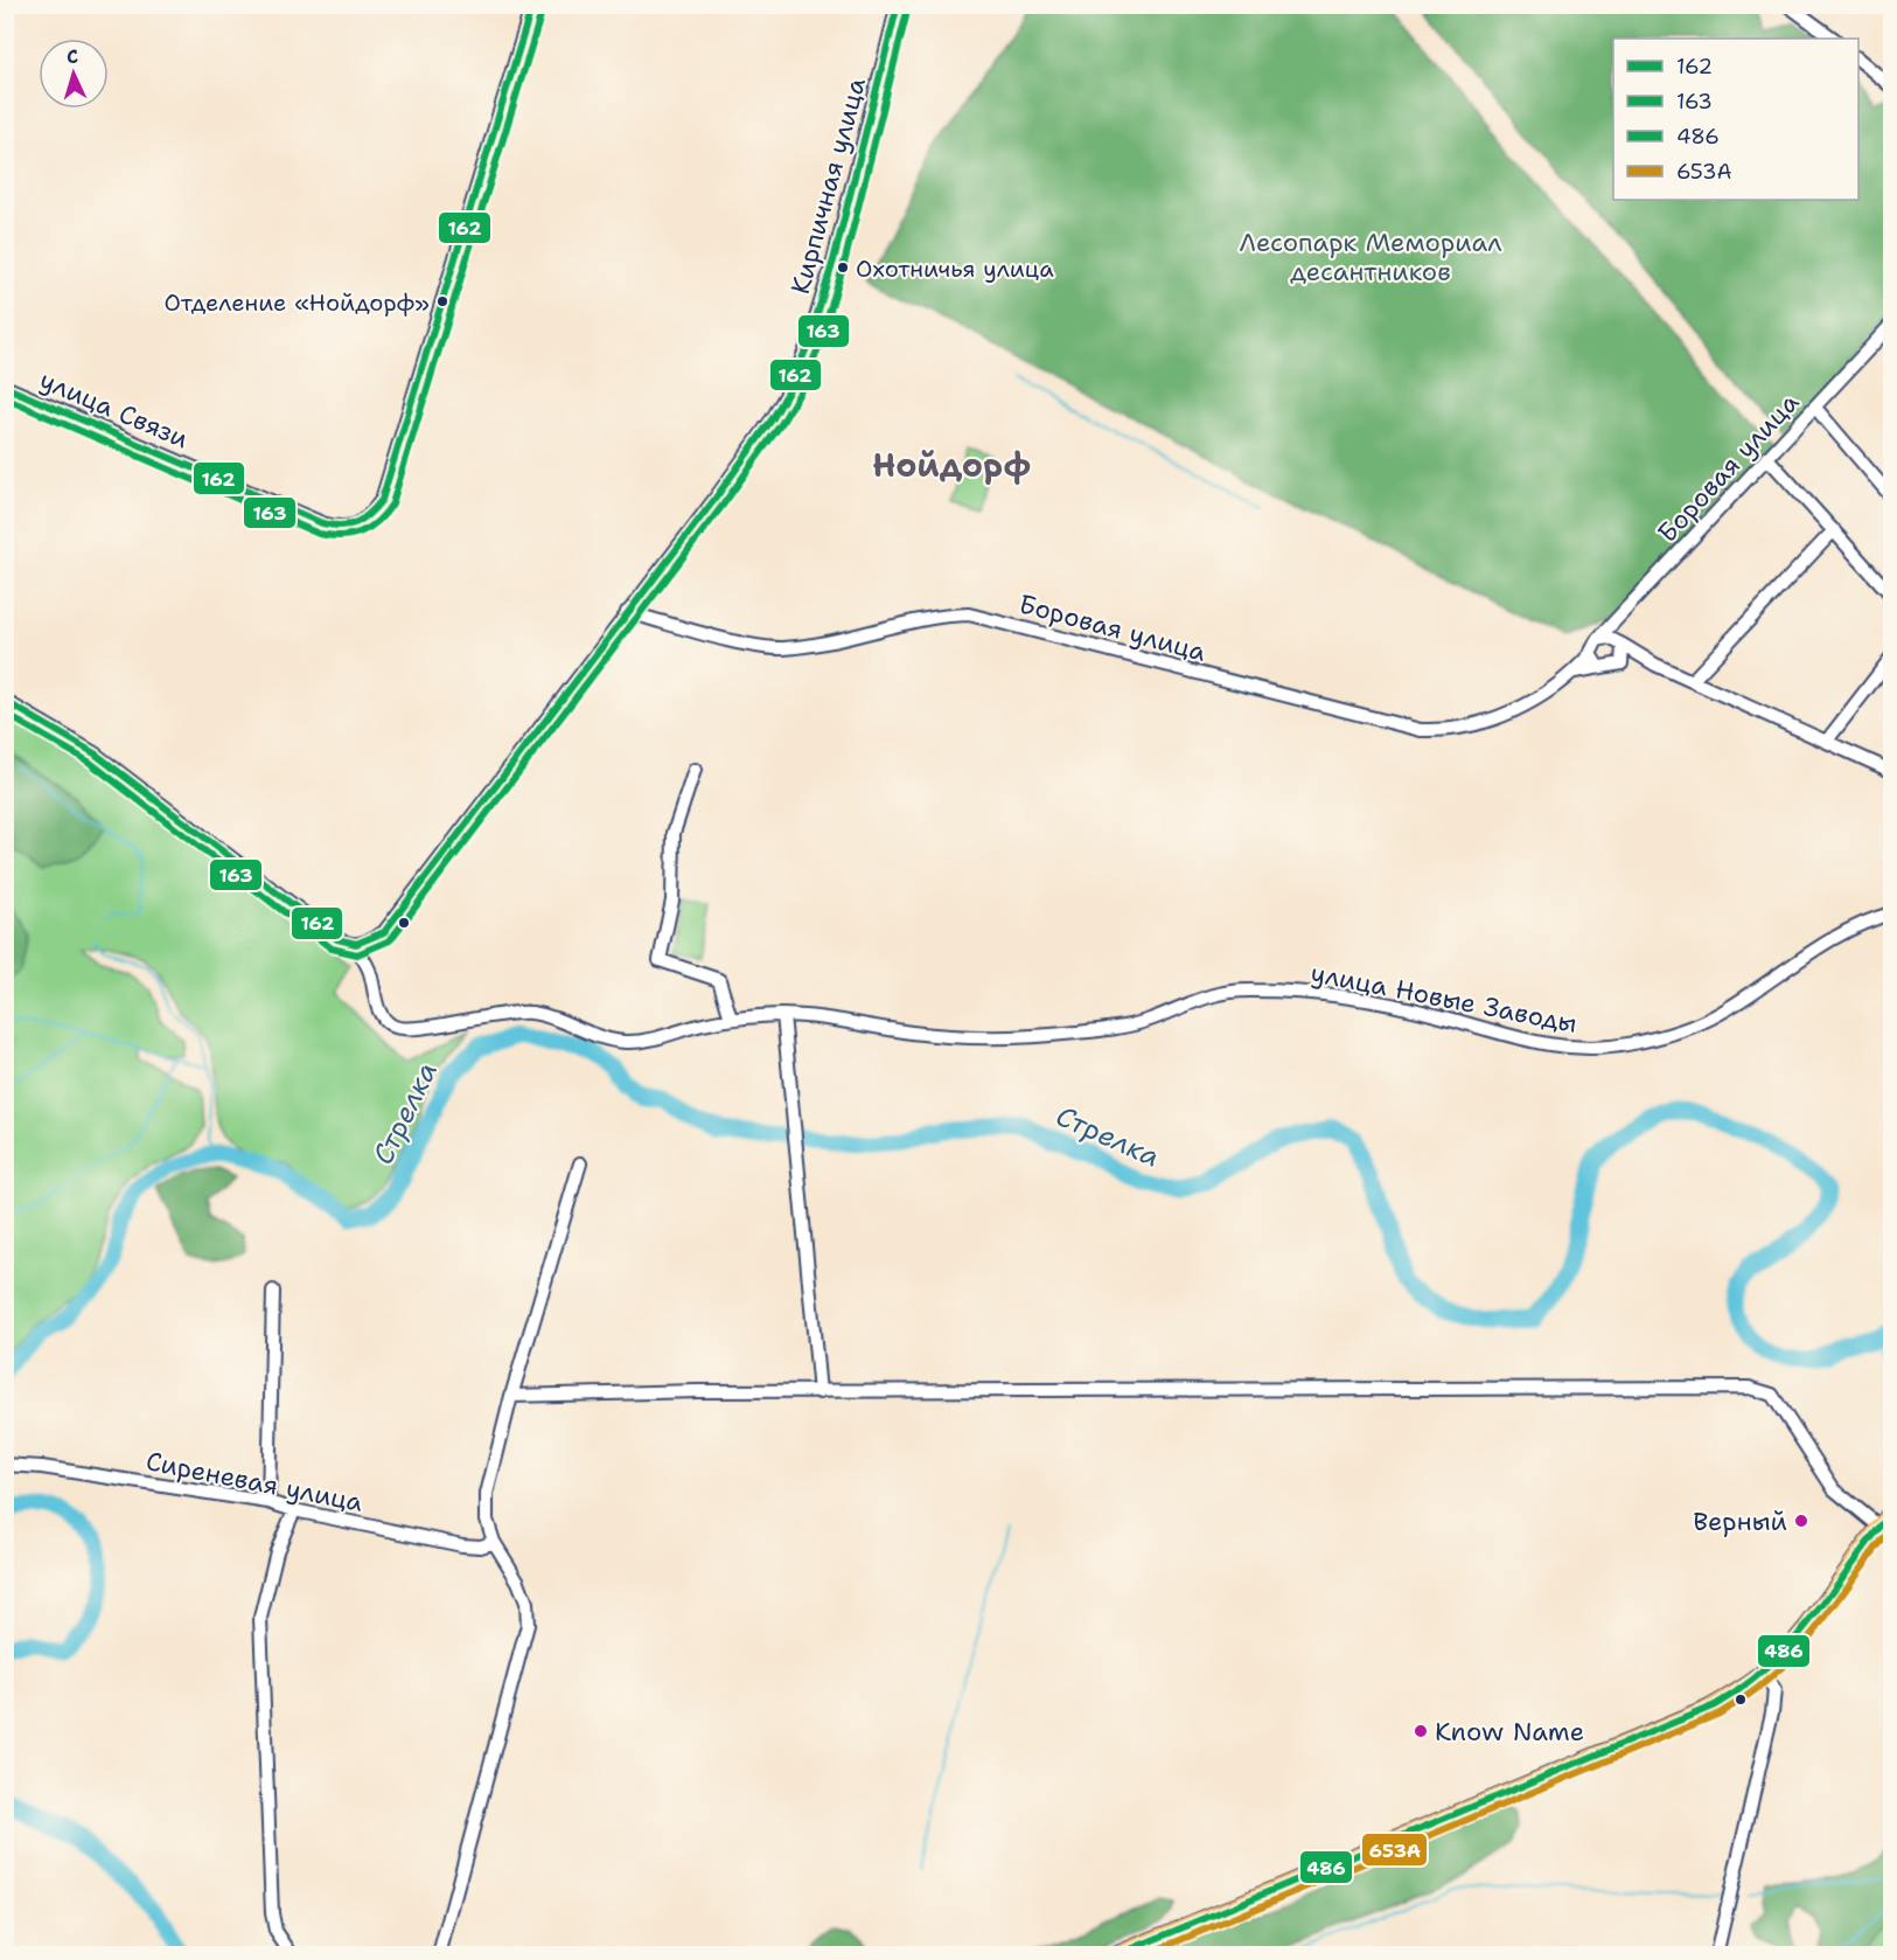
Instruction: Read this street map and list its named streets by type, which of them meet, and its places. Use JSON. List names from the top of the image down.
{
  "streets": {
    "street": [
      "Кирпичная улица",
      "улица Связи",
      "Боровая улица",
      "улица Новые Заводы",
      "Сиреневая улица"
    ]
  },
  "crossings": [
    ["Кирпичная улица", "Боровая улица"],
    ["Кирпичная улица", "улица Новые Заводы"]
  ],
  "districts": ["Нойдорф"],
  "water": ["Стрелка"],
  "parks": ["Лесопарк Мемориал десантников"],
  "places": [
    "Охотничья улица",
    "Отделение «Нойдорф»",
    "Верный",
    "Know Name"
  ],
  "lines": [
    "transit line 162",
    "transit line 163",
    "transit line 486",
    "transit line 653А"
  ],
  "legend": [
    "162",
    "163",
    "486",
    "653А"
  ],
  "north": "top"
}
